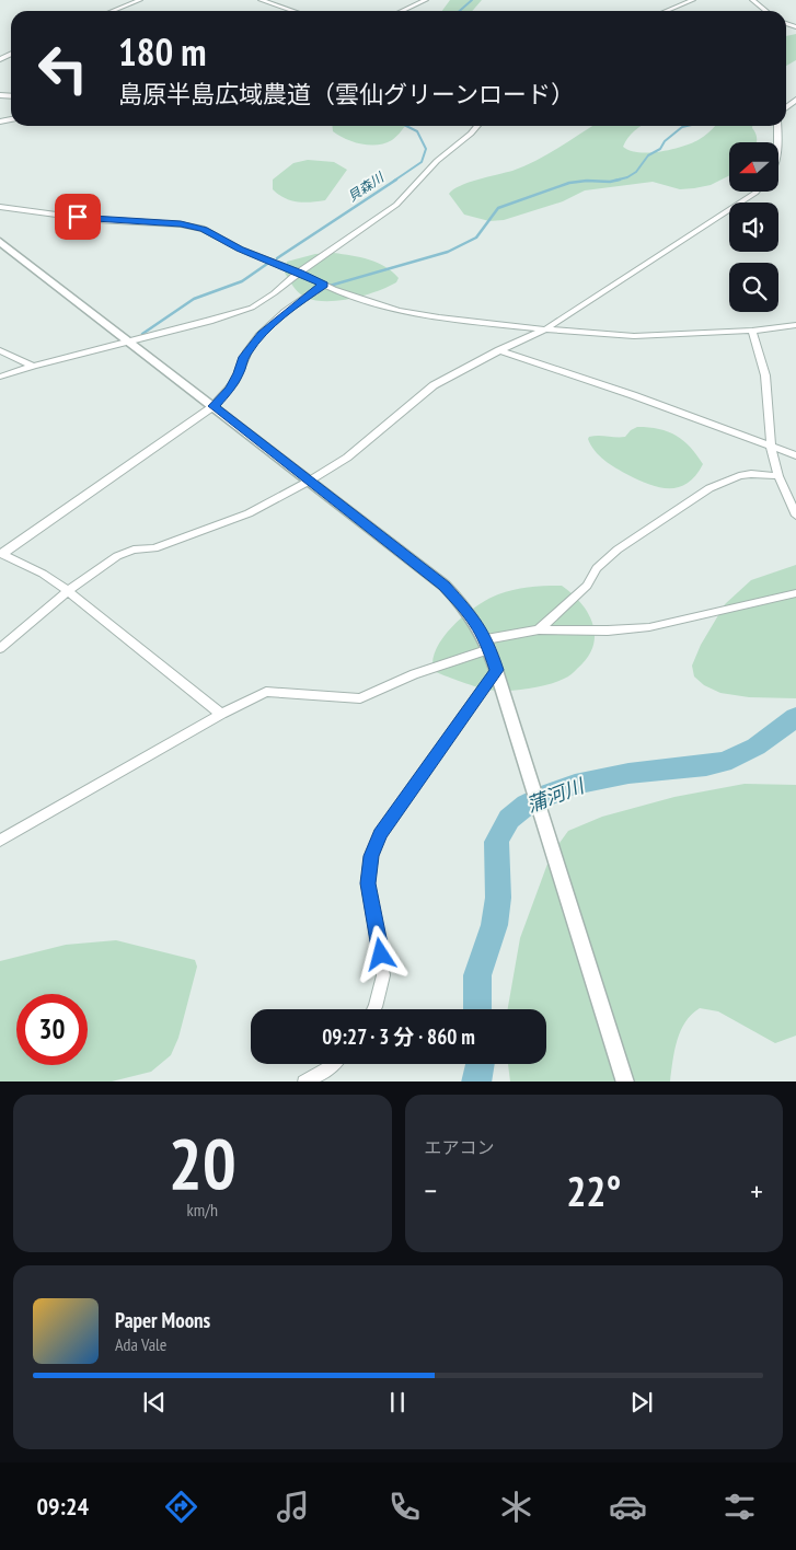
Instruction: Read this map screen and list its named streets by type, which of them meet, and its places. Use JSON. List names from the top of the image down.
{
  "water": ["貝森川", "蒲河川"],
  "north": "left",
  "page": {
    "turn": ["180 m", "島原半島広域農道（雲仙グリーンロード）"],
    "limit": "30",
    "trip": "09:27 · 3 分 · 860 m",
    "tile": [
      ["20", "km/h"],
      "エアコン"
    ],
    "heat": ["−", "22°", "+"],
    "song": ["Paper Moons", "Ada Vale"],
    "tabs": "09:24"
  }
}
